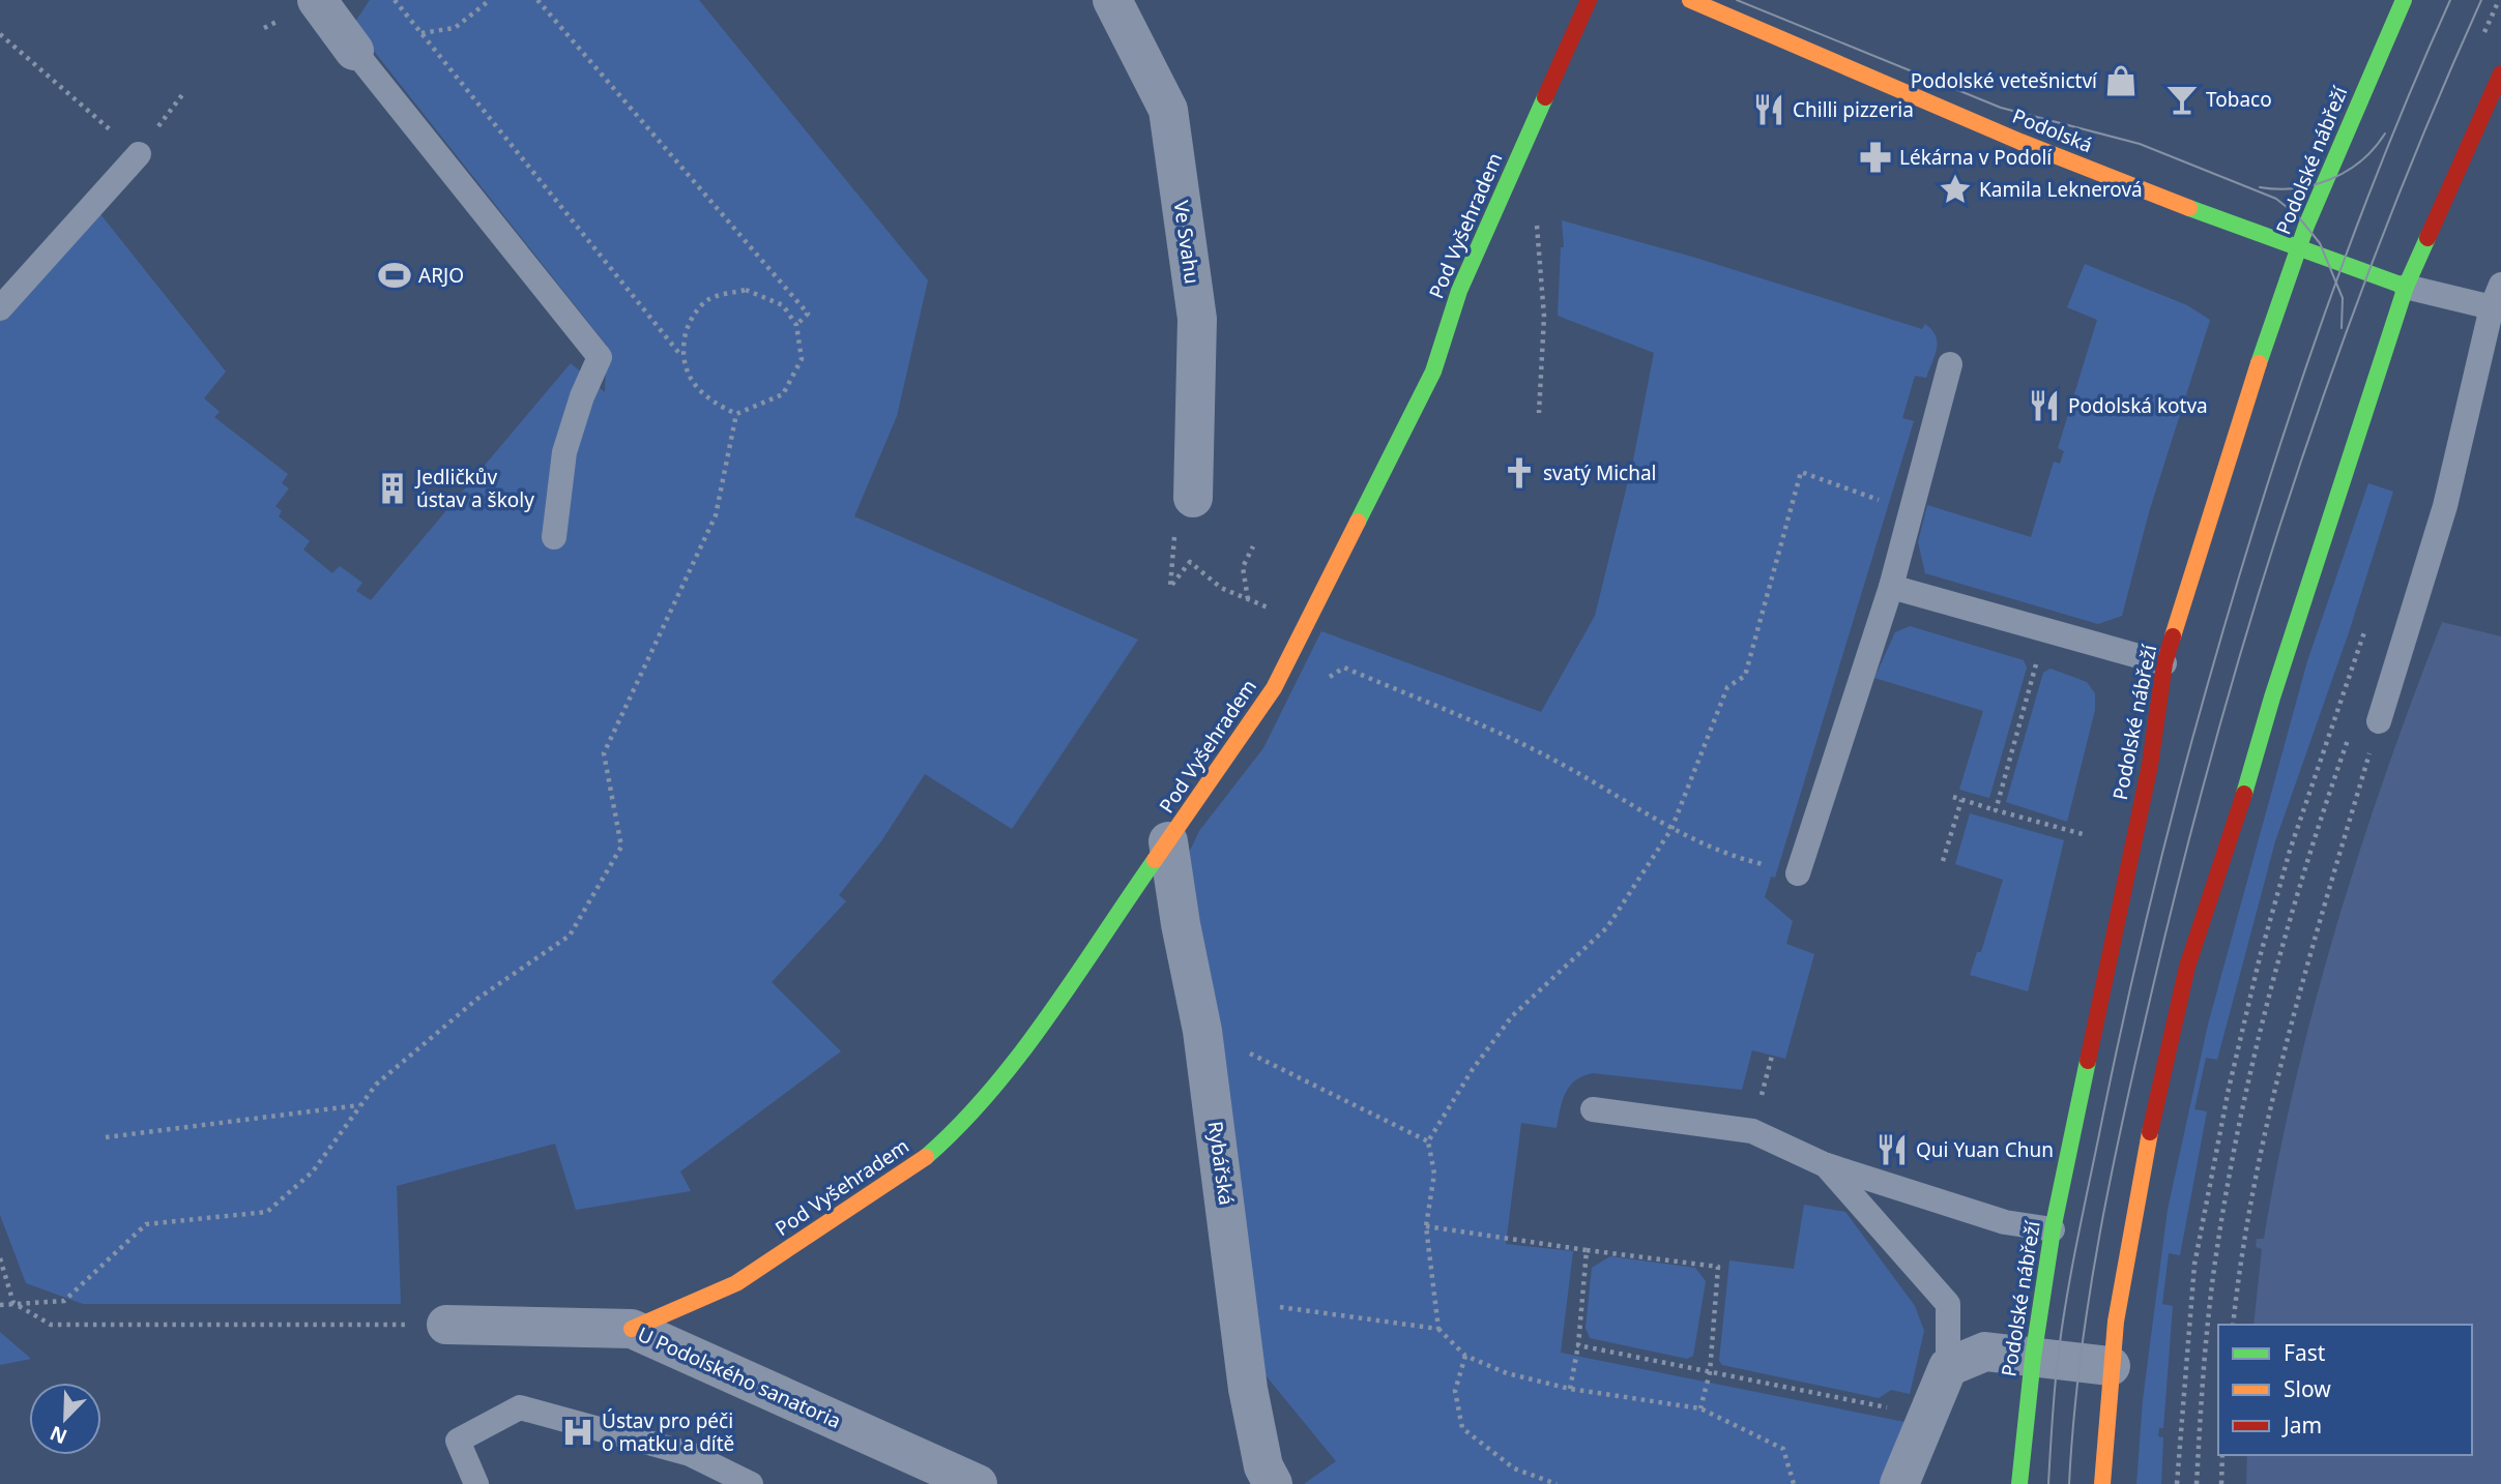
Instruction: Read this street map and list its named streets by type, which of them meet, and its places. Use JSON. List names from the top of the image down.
{
  "streets": {
    "main road": ["Podolská", "Podolské nábřeží", "Pod Vyšehradem"],
    "street": ["Ve Svahu", "Rybářská", "U Podolského sanatoria"]
  },
  "crossings": [
    ["Podolská", "Podolské nábřeží"],
    ["Pod Vyšehradem", "Rybářská"],
    ["Pod Vyšehradem", "U Podolského sanatoria"]
  ],
  "places": {
    "shop": ["Podolské vetešnictví"],
    "bar": ["Tobaco"],
    "restaurant": ["Chilli pizzeria", "Podolská kotva", "Qui Yuan Chun"],
    "pharmacy": ["Lékárna v Podolí"],
    "place": ["Kamila Leknerová"],
    "sports": ["ARJO"],
    "church": ["svatý Michal"],
    "building": ["Jedličkův ústav a školy"],
    "hospital": ["Ústav pro péči o matku a dítě"]
  },
  "legend": ["Fast", "Slow", "Jam"],
  "north": "bottom left"
}
